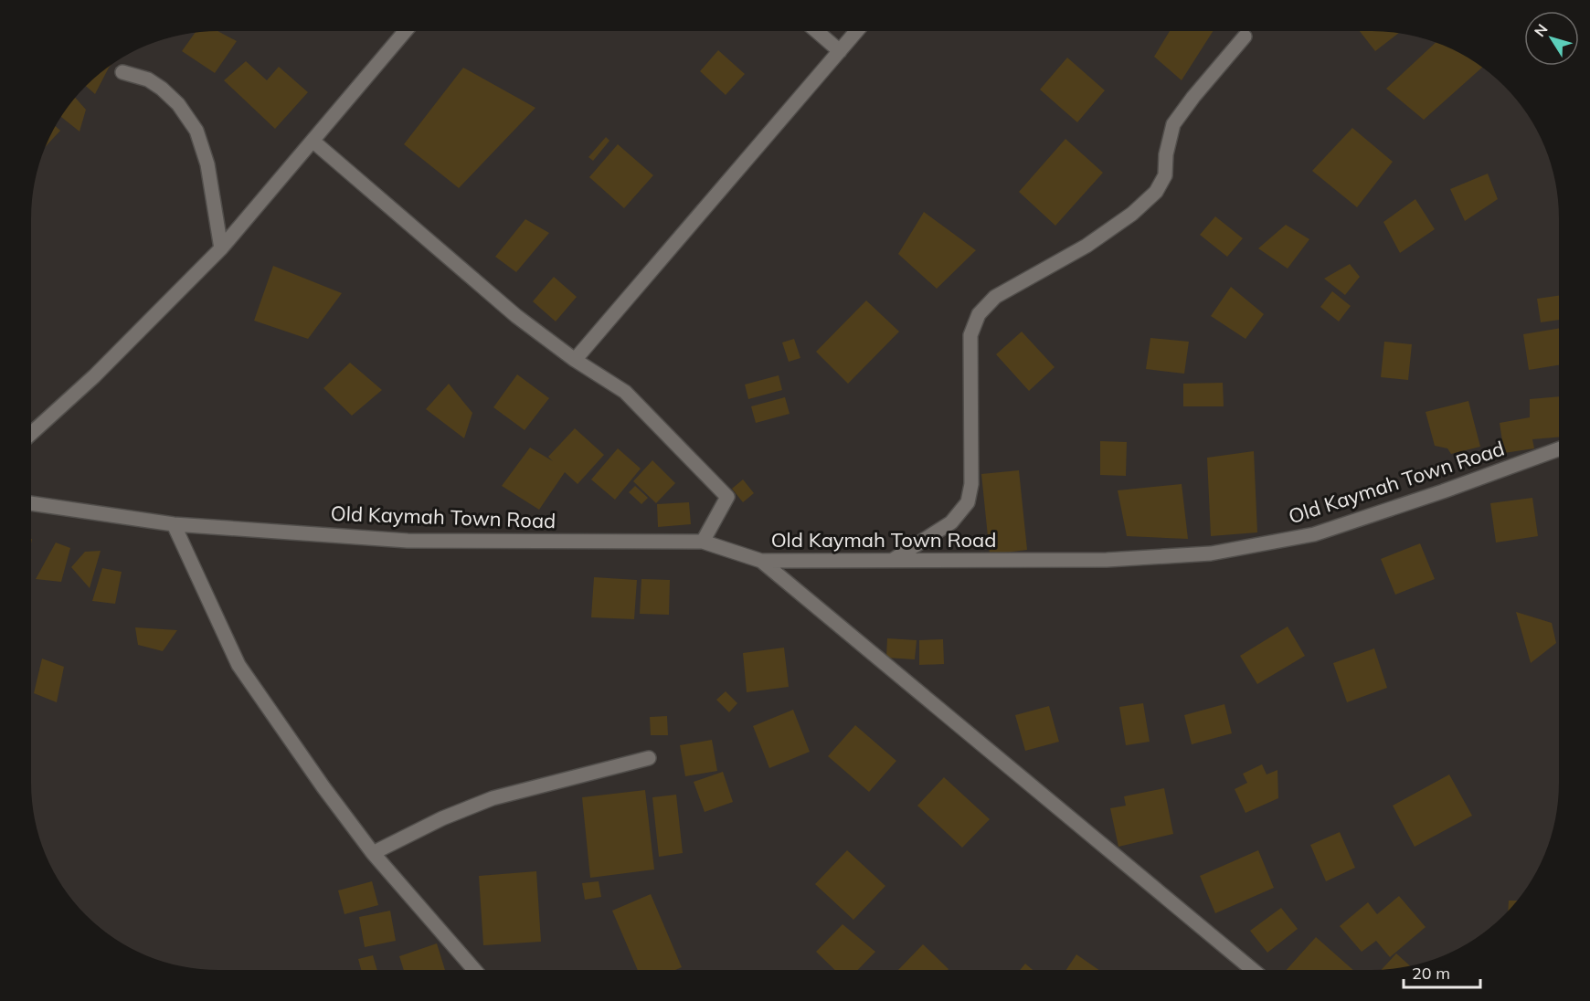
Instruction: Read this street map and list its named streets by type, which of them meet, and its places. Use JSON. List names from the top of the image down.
{
  "streets": {
    "street": ["Old Kaymah Town Road"]
  },
  "scale_bar": "20 m",
  "north": "top left"
}
